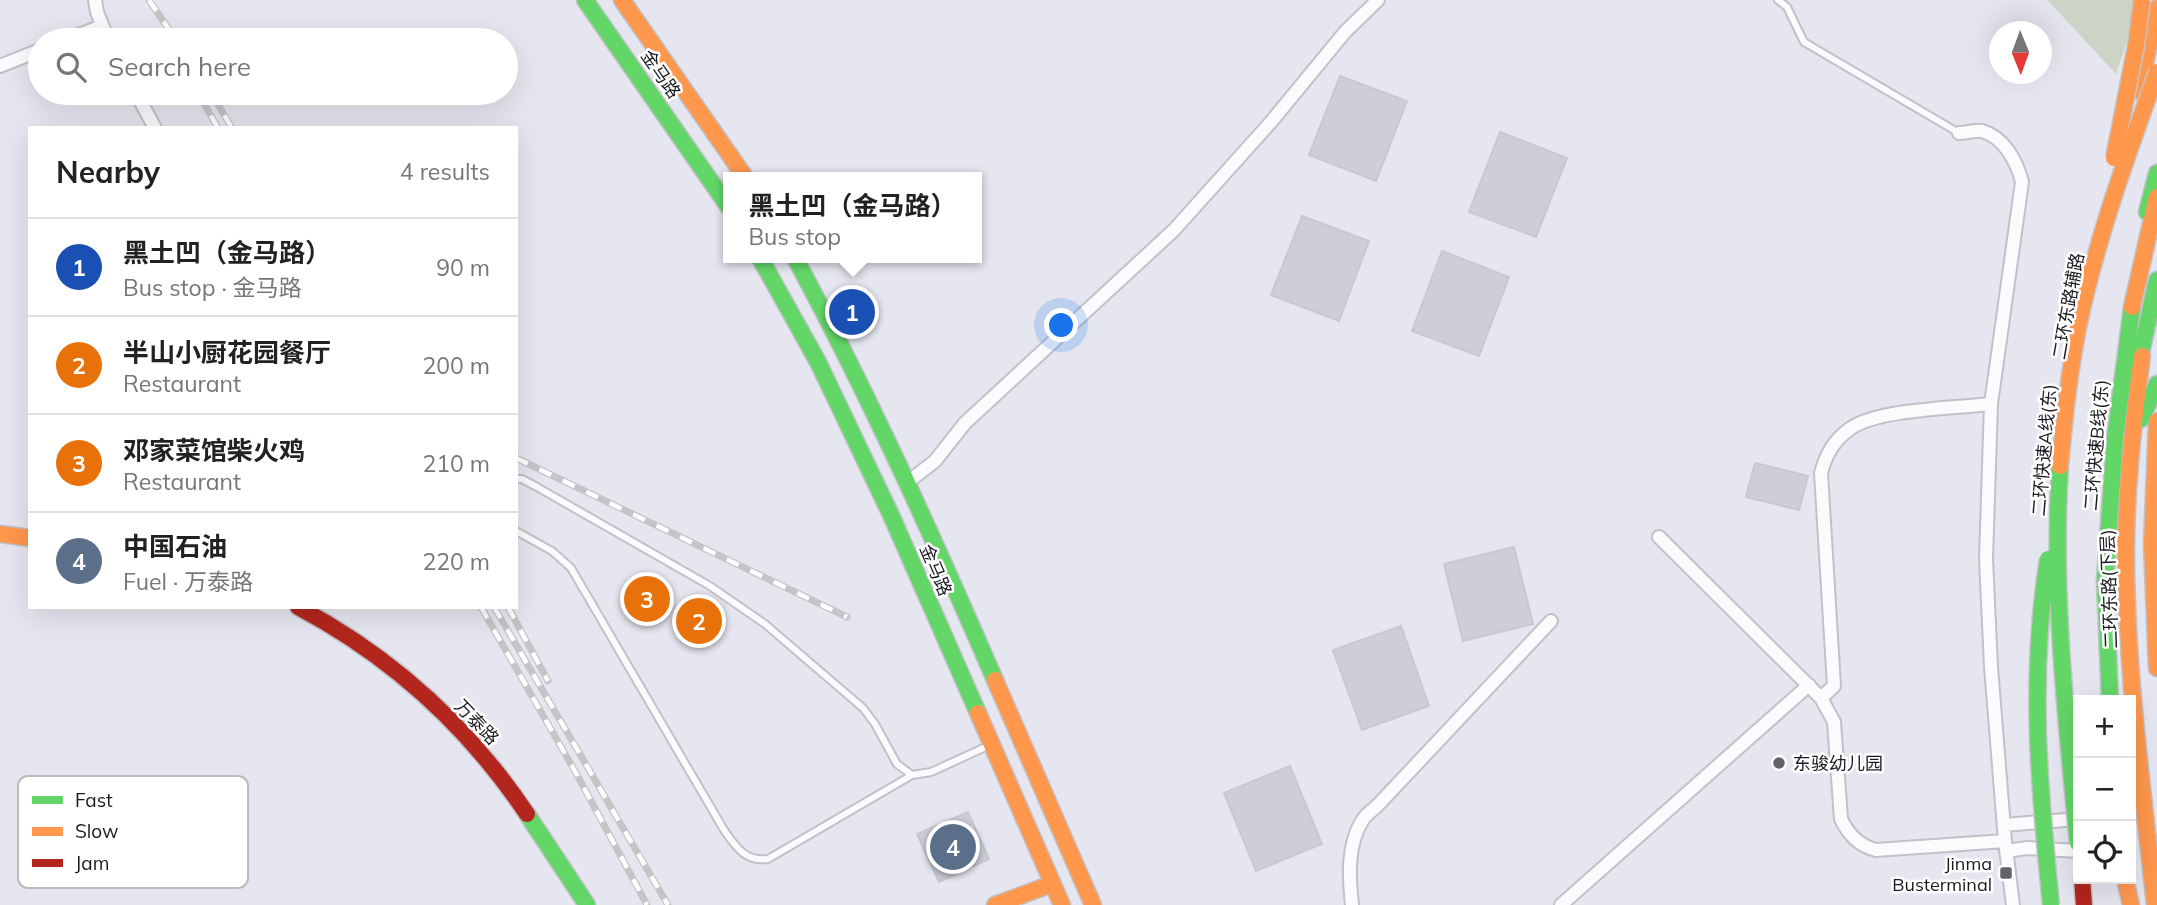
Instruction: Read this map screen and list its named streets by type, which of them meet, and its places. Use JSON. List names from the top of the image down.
{
  "streets": {
    "main road": [
      "金马路",
      "二环东路辅路",
      "二环快速B线(东)",
      "二环快速A线(东)",
      "二环东路(下层)",
      "万泰路"
    ]
  },
  "crossings": [
    ["二环东路辅路", "二环快速A线(东)"]
  ],
  "places": {
    "other": ["东骏幼儿园"],
    "transit": ["Jinma Busterminal"]
  },
  "legend": ["Fast", "Slow", "Jam"],
  "north": "bottom",
  "page": {
    "search": "Search here",
    "heading": ["Nearby", "4 results"],
    "popup": ["黑土凹（金马路）", "Bus stop"],
    "list": [
      {
        "mark": "1",
        "name": "黑土凹（金马路）",
        "note": "Bus stop · 金马路",
        "value": "90 m"
      },
      {
        "mark": "2",
        "name": "半山小厨花园餐厅",
        "note": "Restaurant",
        "value": "200 m"
      },
      {
        "mark": "3",
        "name": "邓家菜馆柴火鸡",
        "note": "Restaurant",
        "value": "210 m"
      },
      {
        "mark": "4",
        "name": "中国石油",
        "note": "Fuel · 万泰路",
        "value": "220 m"
      }
    ],
    "pins": [
      "1",
      "3",
      "2",
      "4"
    ],
    "map_buttons": ["+", "−"]
  }
}
